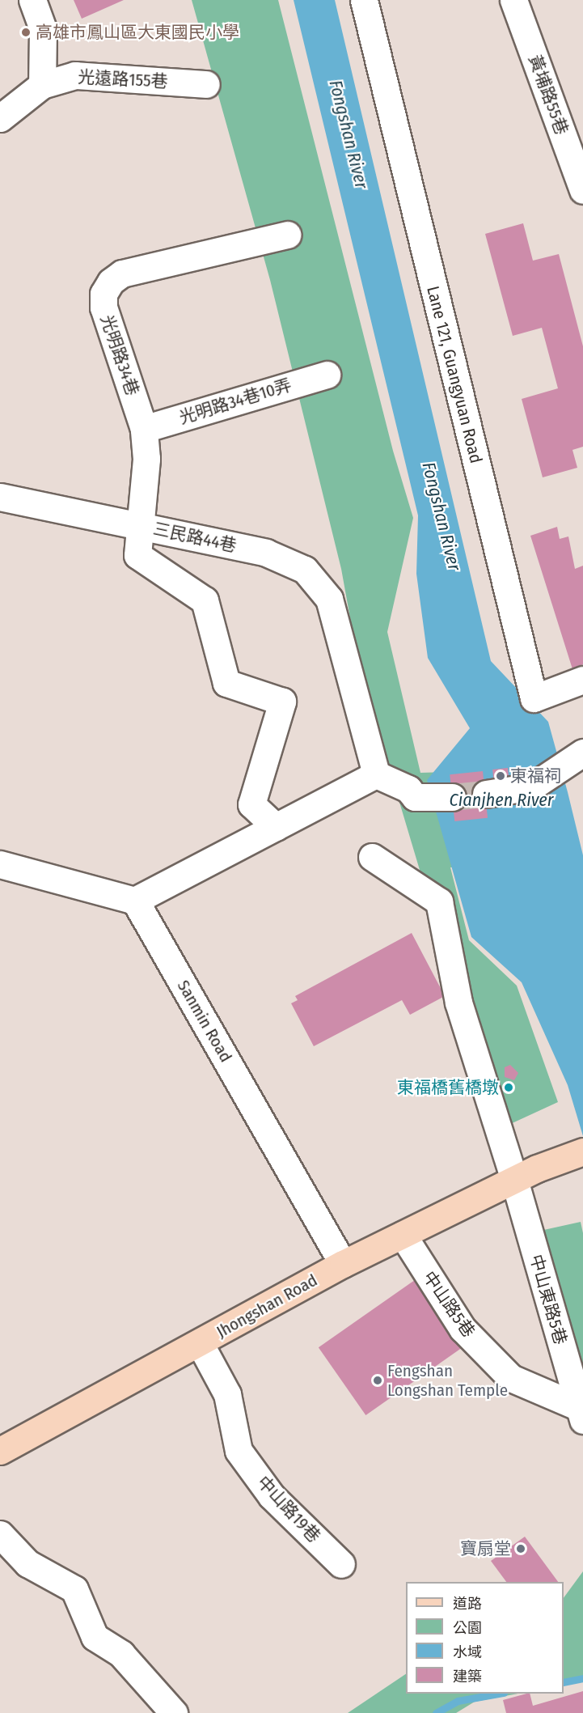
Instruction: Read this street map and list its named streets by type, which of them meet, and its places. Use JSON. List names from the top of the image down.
{
  "streets": {
    "main road": ["Jhongshan Road"],
    "street": [
      "光遠路155巷",
      "黃埔路55巷",
      "光明路34巷",
      "Lane 121, Guangyuan Road",
      "光明路34巷10弄",
      "三民路44巷",
      "Sanmin Road",
      "中山東路5巷",
      "中山路5巷",
      "中山路19巷"
    ]
  },
  "crossings": [
    ["光明路34巷", "光明路34巷10弄"],
    ["光明路34巷", "三民路44巷"],
    ["Sanmin Road", "Jhongshan Road"],
    ["中山東路5巷", "中山路5巷"],
    ["中山東路5巷", "Jhongshan Road"],
    ["中山路5巷", "Jhongshan Road"],
    ["Jhongshan Road", "中山路19巷"]
  ],
  "water": ["Fongshan River", "Cianjhen River"],
  "places": [
    "高雄市鳳山區大東國民小學",
    "東福祠",
    "東福橋舊橋墩",
    "Fengshan Longshan Temple",
    "寶扇堂"
  ],
  "legend": [
    "道路",
    "公園",
    "水域",
    "建築"
  ]
}
